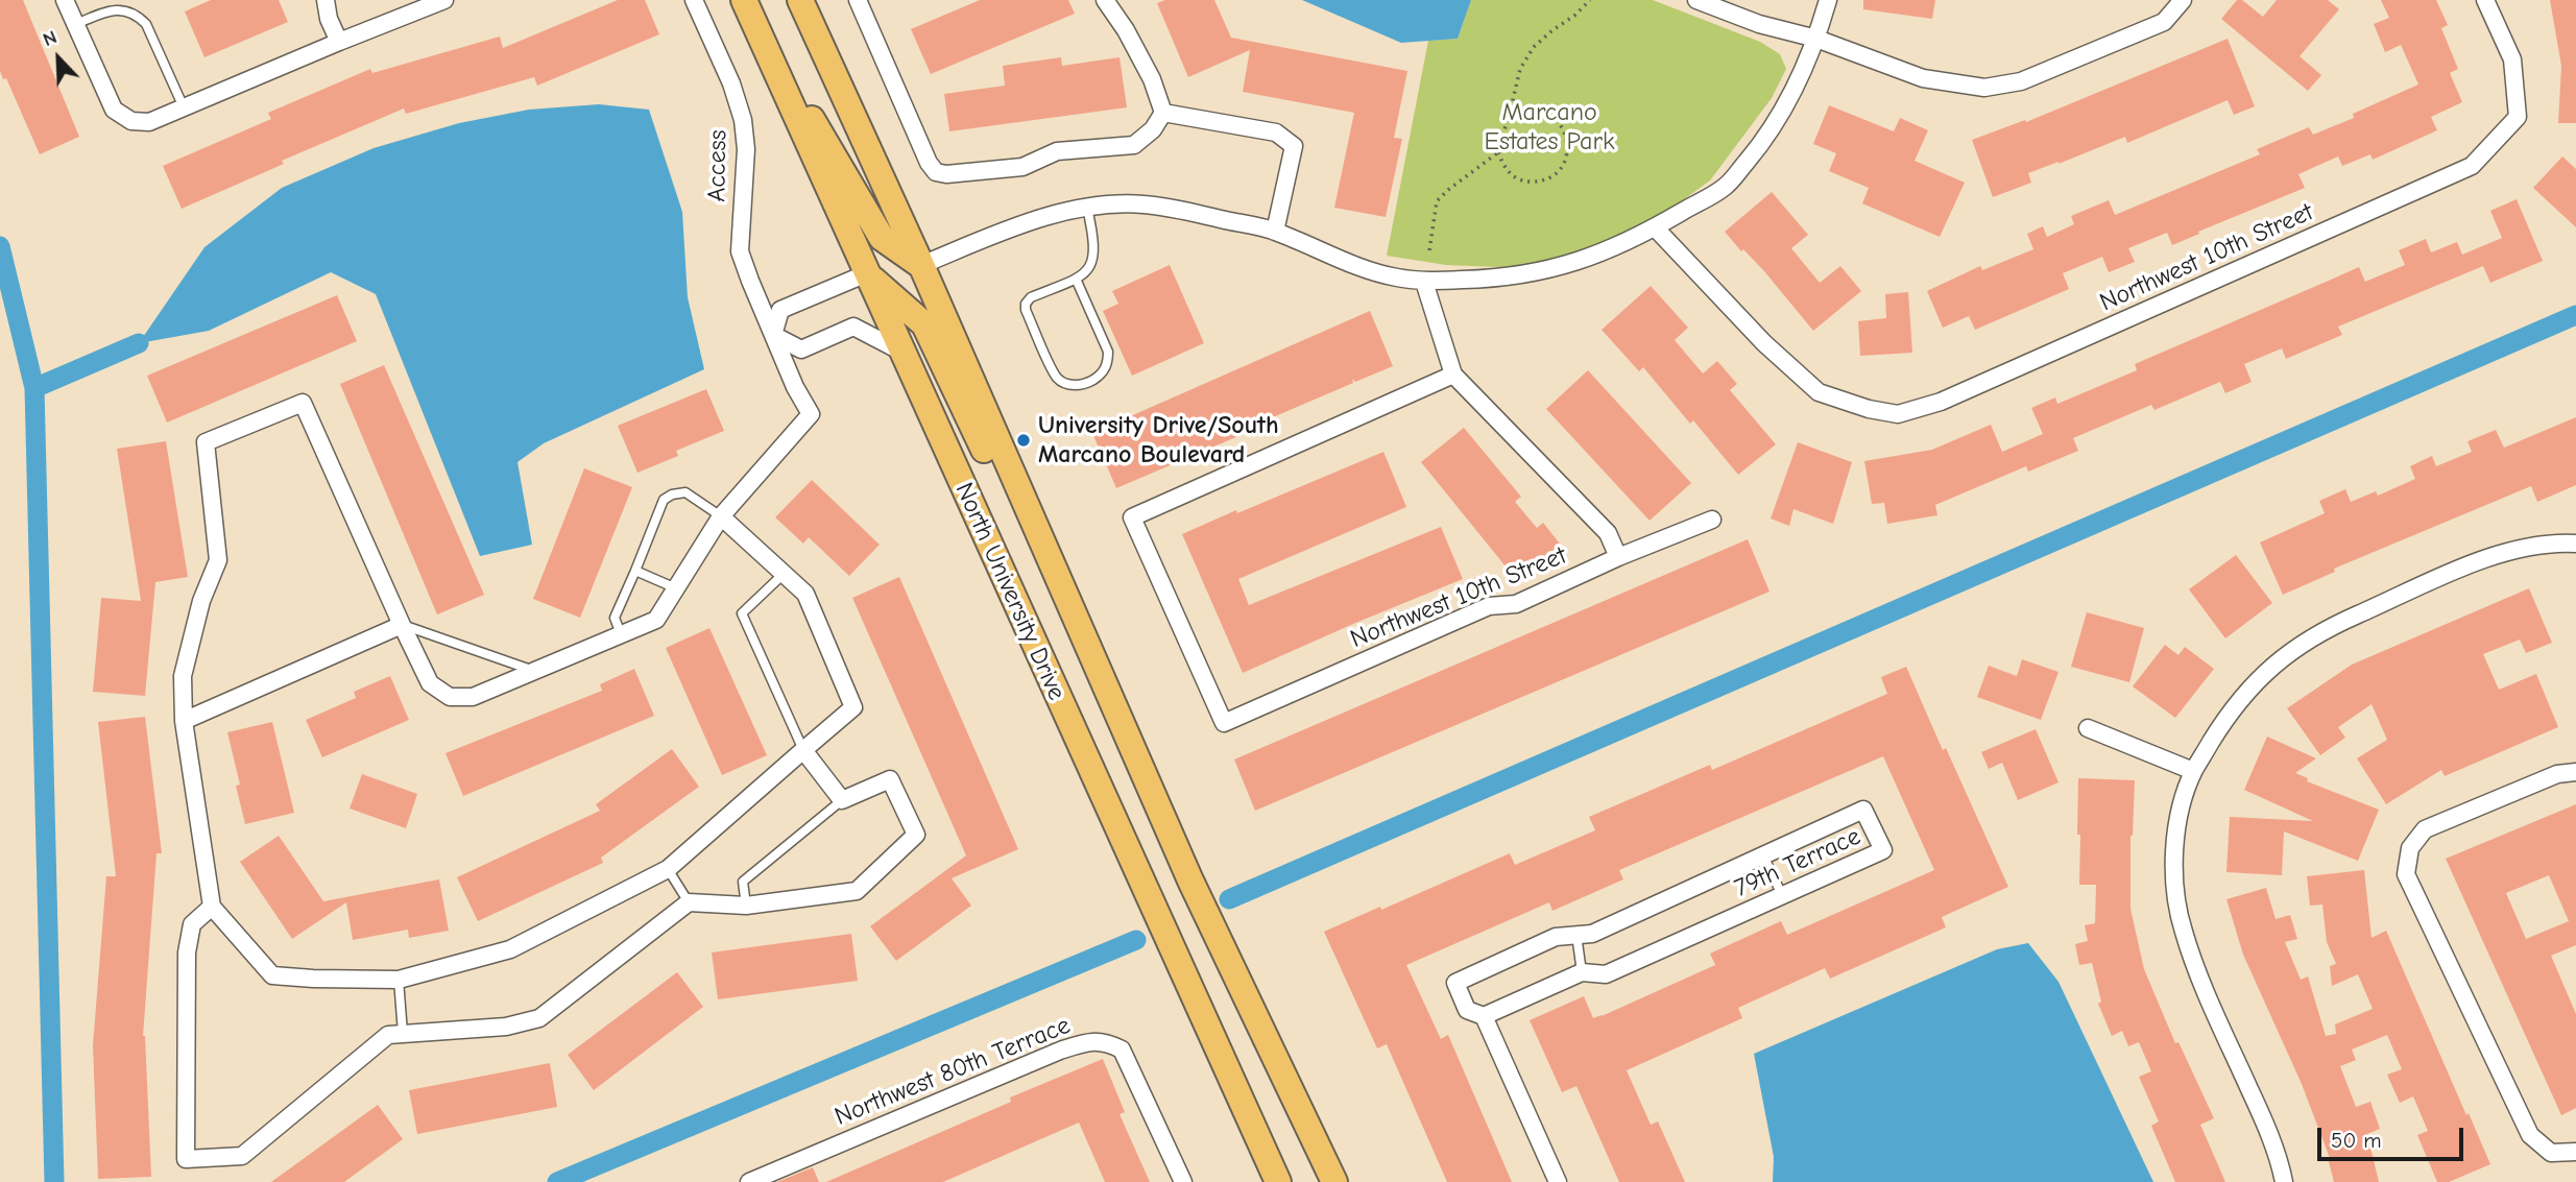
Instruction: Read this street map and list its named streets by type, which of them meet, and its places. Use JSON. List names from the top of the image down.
{
  "streets": {
    "main road": ["North University Drive"],
    "street": [
      "Access",
      "Northwest 10th Street",
      "79th Terrace",
      "Northwest 80th Terrace"
    ]
  },
  "parks": ["Marcano Estates Park"],
  "places": ["University Drive/South Marcano Boulevard"],
  "scale_bar": "50 m",
  "north": "top left"
}
